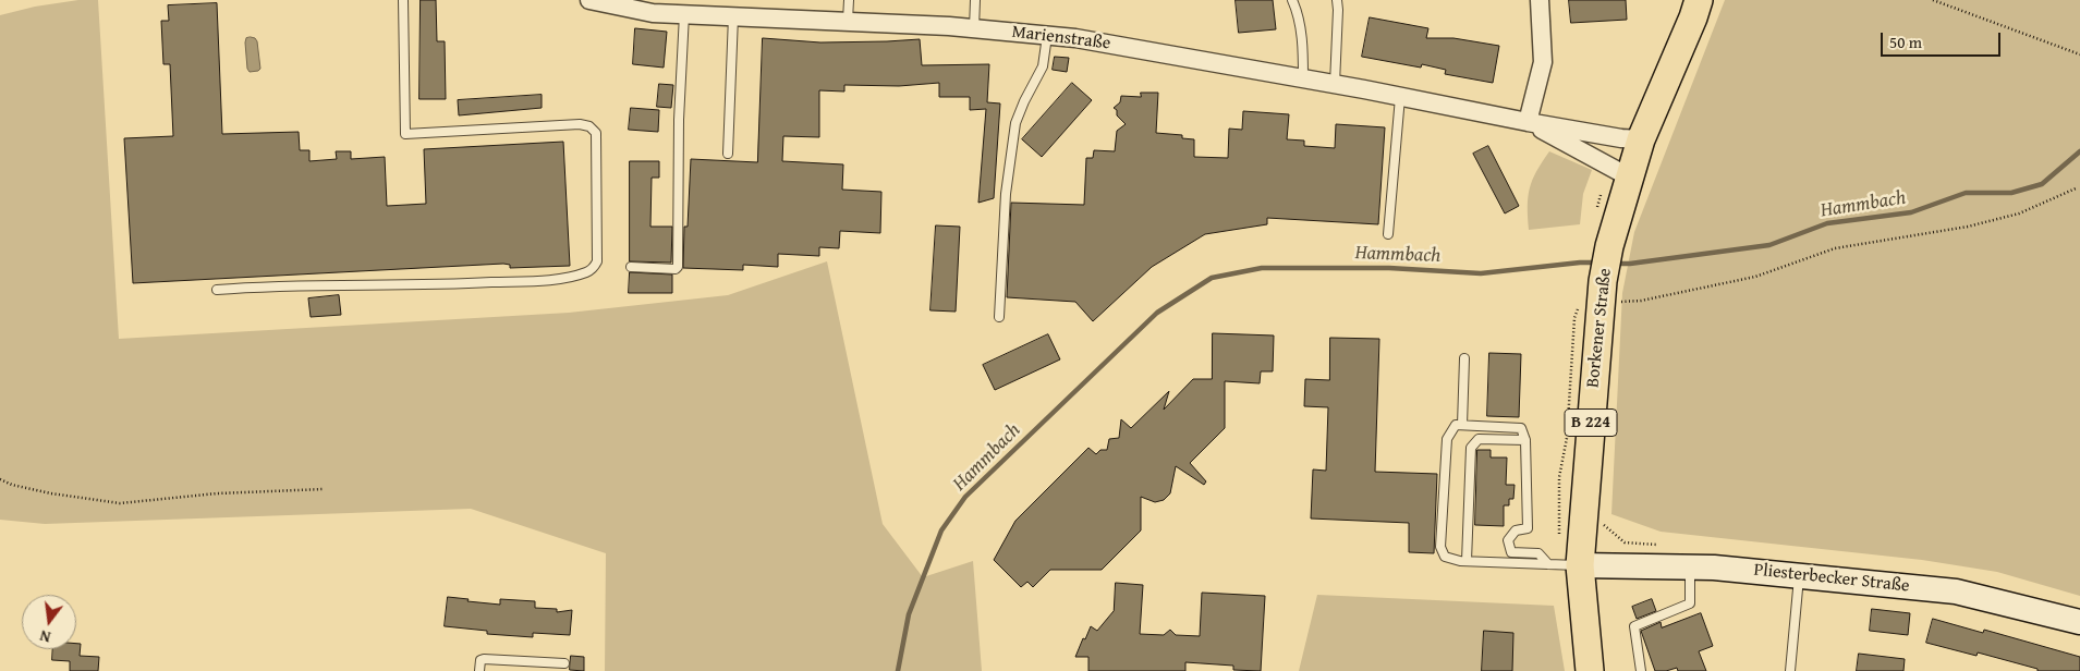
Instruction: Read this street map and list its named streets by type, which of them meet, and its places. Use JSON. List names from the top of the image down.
{
  "streets": {
    "main road": ["Borkener Straße", "B 224", "Pliesterbecker Straße"],
    "street": ["Marienstraße"]
  },
  "crossings": [
    ["Marienstraße", "Borkener Straße"],
    ["Borkener Straße", "Pliesterbecker Straße"]
  ],
  "water": ["Hammbach"],
  "scale_bar": "50 m",
  "north": "bottom"
}
